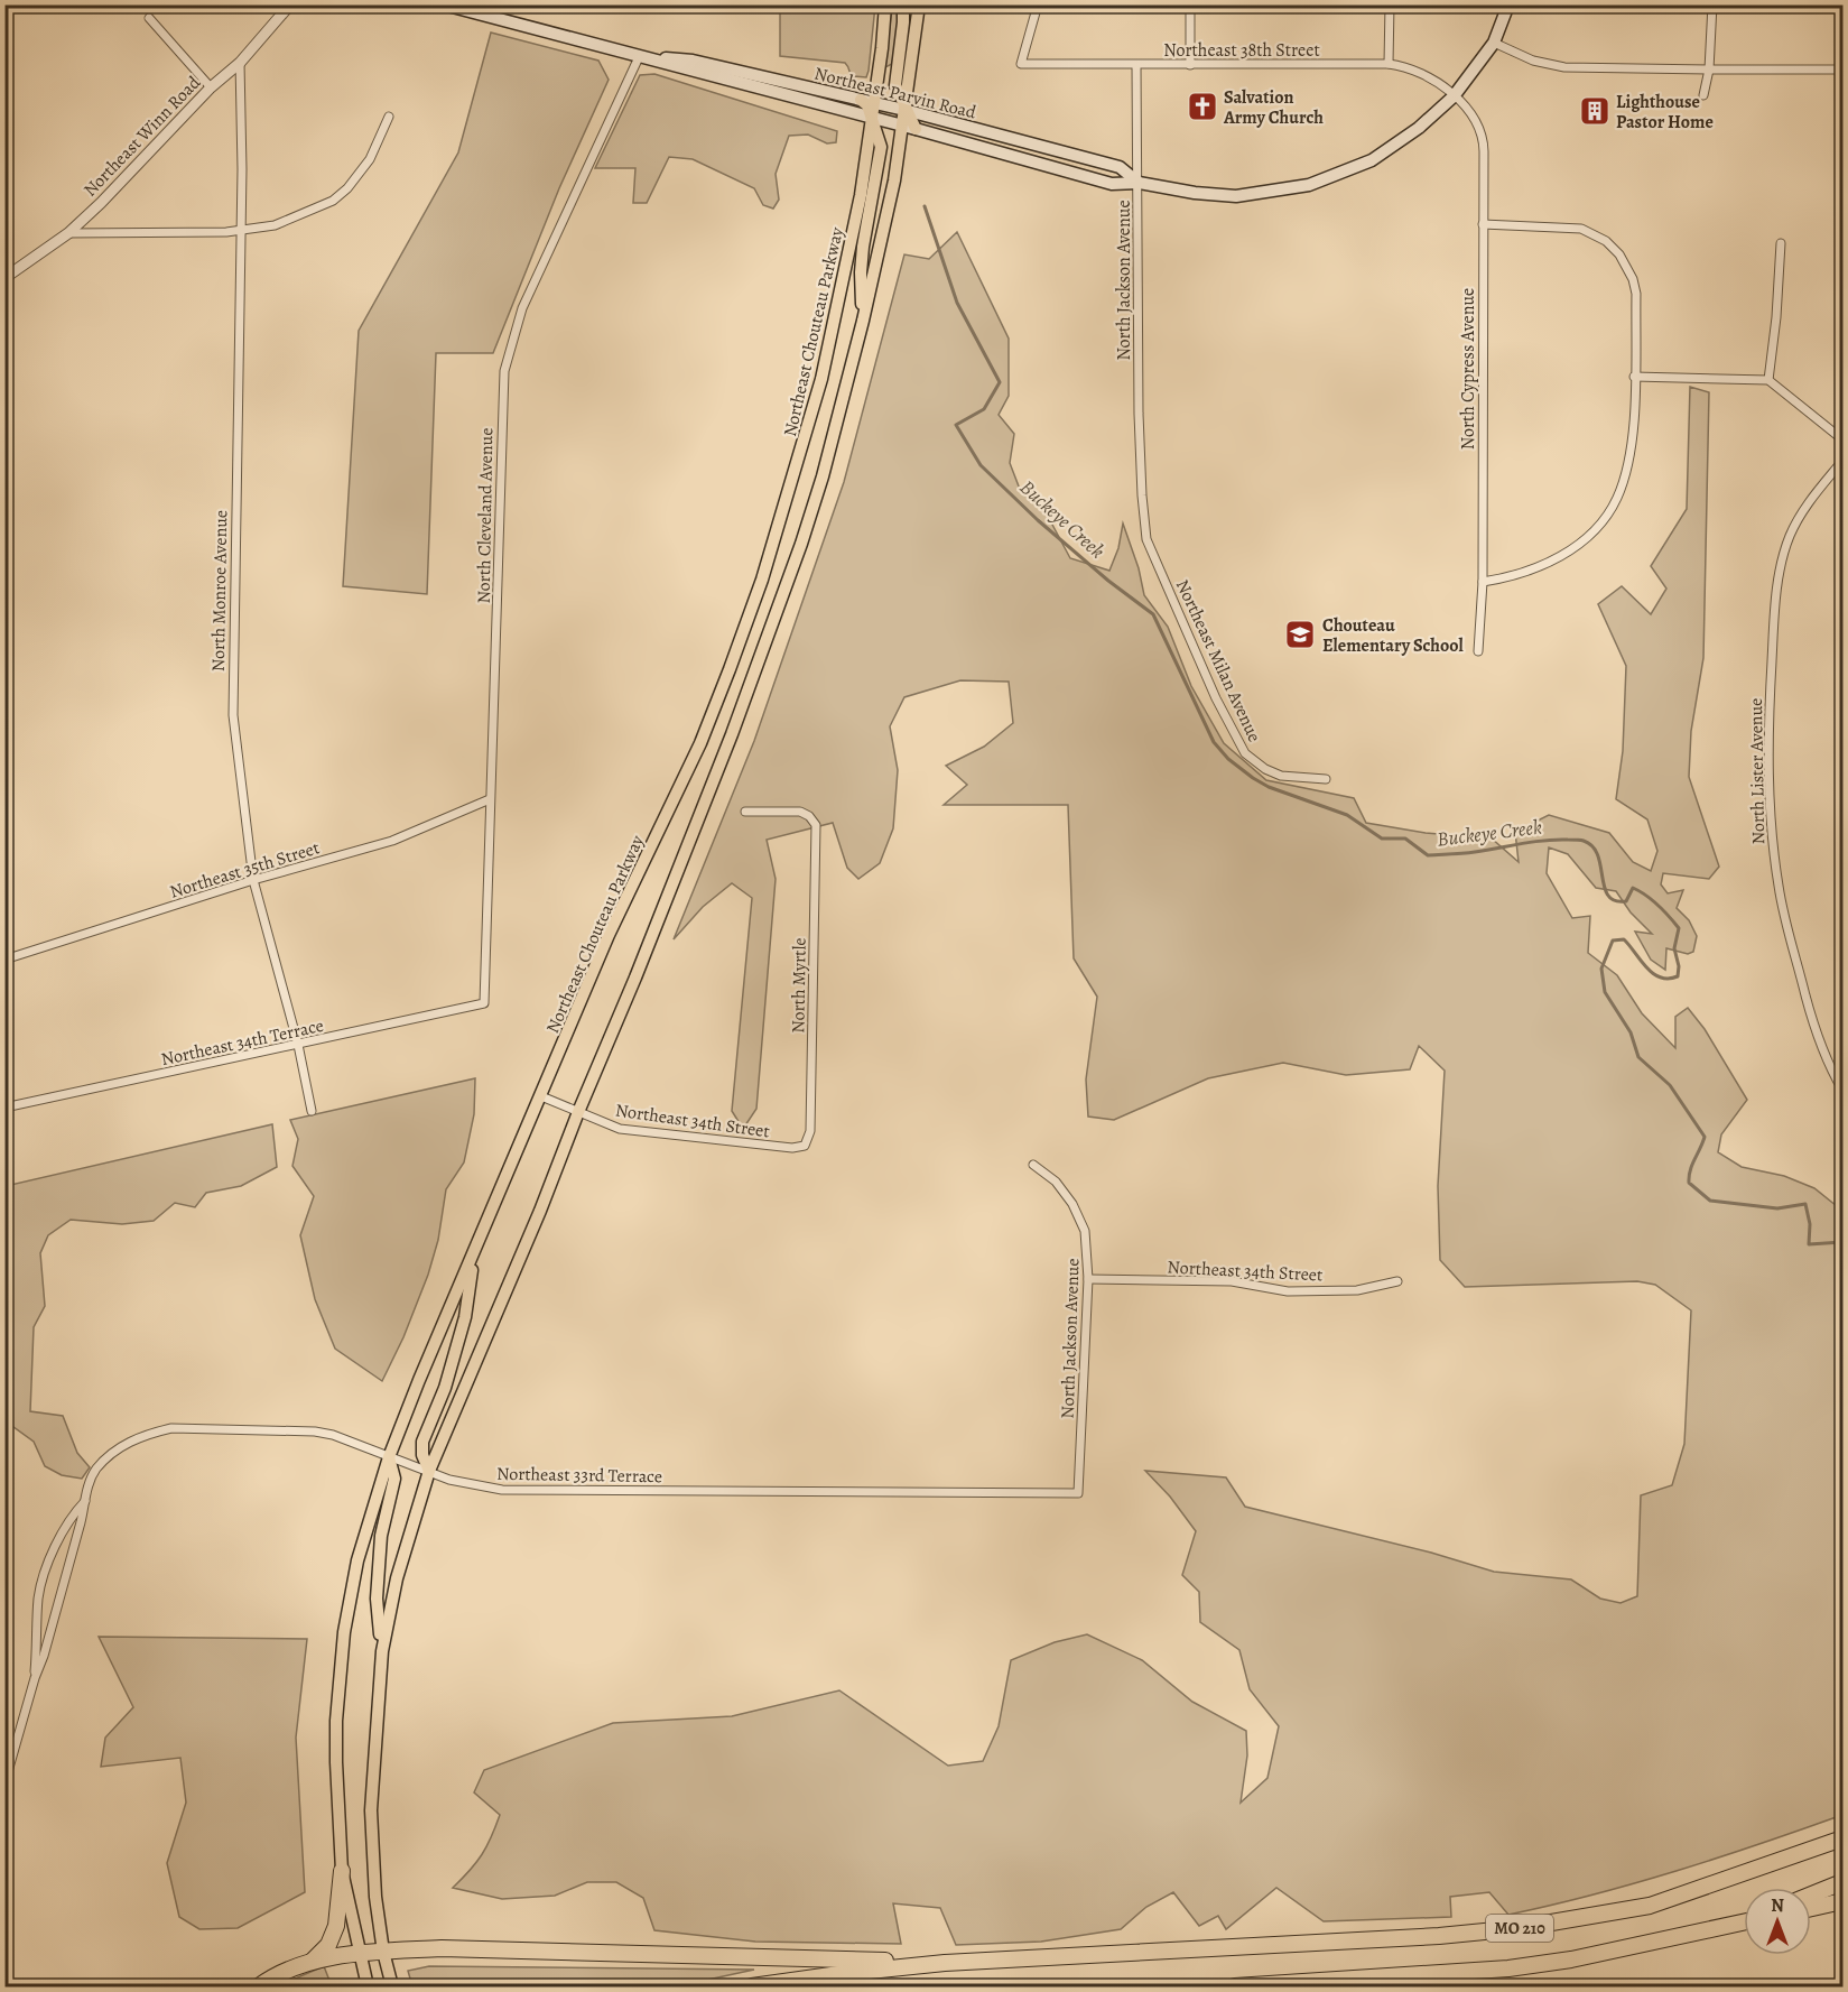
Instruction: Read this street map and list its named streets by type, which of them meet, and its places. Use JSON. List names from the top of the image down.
{
  "streets": {
    "highway": ["MO 210"],
    "main road": ["Northeast Parvin Road", "Northeast Chouteau Parkway"],
    "street": [
      "Northeast 38th Street",
      "Northeast Winn Road",
      "North Jackson Avenue",
      "North Cypress Avenue",
      "North Cleveland Avenue",
      "North Monroe Avenue",
      "Northeast Milan Avenue",
      "North Lister Avenue",
      "Northeast 35th Street",
      "North Myrtle",
      "Northeast 34th Terrace",
      "Northeast 34th Street",
      "Northeast 33rd Terrace"
    ]
  },
  "crossings": [
    ["Northeast 38th Street", "Northeast Parvin Road"],
    ["Northeast 38th Street", "North Jackson Avenue"],
    ["Northeast 38th Street", "North Cypress Avenue"],
    ["Northeast Parvin Road", "North Jackson Avenue"],
    ["Northeast Parvin Road", "Northeast Chouteau Parkway"],
    ["Northeast Parvin Road", "North Cypress Avenue"],
    ["Northeast Parvin Road", "North Cleveland Avenue"],
    ["Northeast Winn Road", "North Monroe Avenue"],
    ["North Jackson Avenue", "Northeast Milan Avenue"],
    ["North Jackson Avenue", "Northeast 34th Street"],
    ["North Jackson Avenue", "Northeast 33rd Terrace"],
    ["Northeast Chouteau Parkway", "Northeast 34th Street"],
    ["Northeast Chouteau Parkway", "Northeast 33rd Terrace"],
    ["North Cleveland Avenue", "Northeast 35th Street"],
    ["North Cleveland Avenue", "Northeast 34th Terrace"],
    ["North Monroe Avenue", "Northeast 35th Street"],
    ["North Monroe Avenue", "Northeast 34th Terrace"],
    ["North Myrtle", "Northeast 34th Street"]
  ],
  "water": ["Buckeye Creek"],
  "places": {
    "church": ["Salvation Army Church"],
    "building": ["Lighthouse Pastor Home"],
    "school or university": ["Chouteau Elementary School"]
  },
  "north": "top"
}
